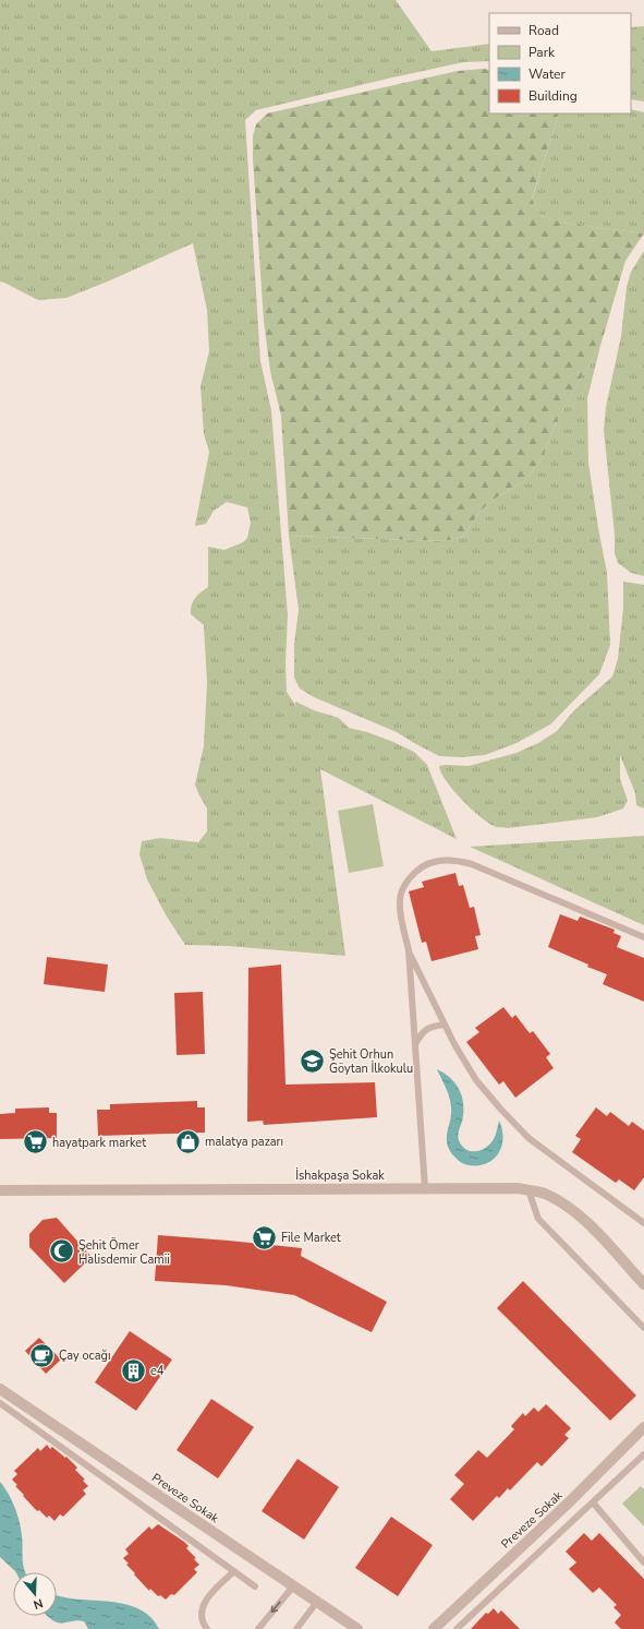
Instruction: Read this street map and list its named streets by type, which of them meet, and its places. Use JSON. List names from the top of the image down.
{
  "streets": {
    "street": ["İshakpaşa Sokak", "Preveze Sokak"]
  },
  "places": {
    "school or university": ["Şehit Orhun Göytan İlkokulu"],
    "shop": ["malatya pazarı"],
    "supermarket": ["hayatpark market", "File Market"],
    "mosque": ["Şehit Ömer Halisdemir Camii"],
    "cafe": ["Çay ocağı"],
    "building": ["e4"]
  },
  "legend": [
    "Road",
    "Park",
    "Water",
    "Building"
  ],
  "north": "bottom"
}
